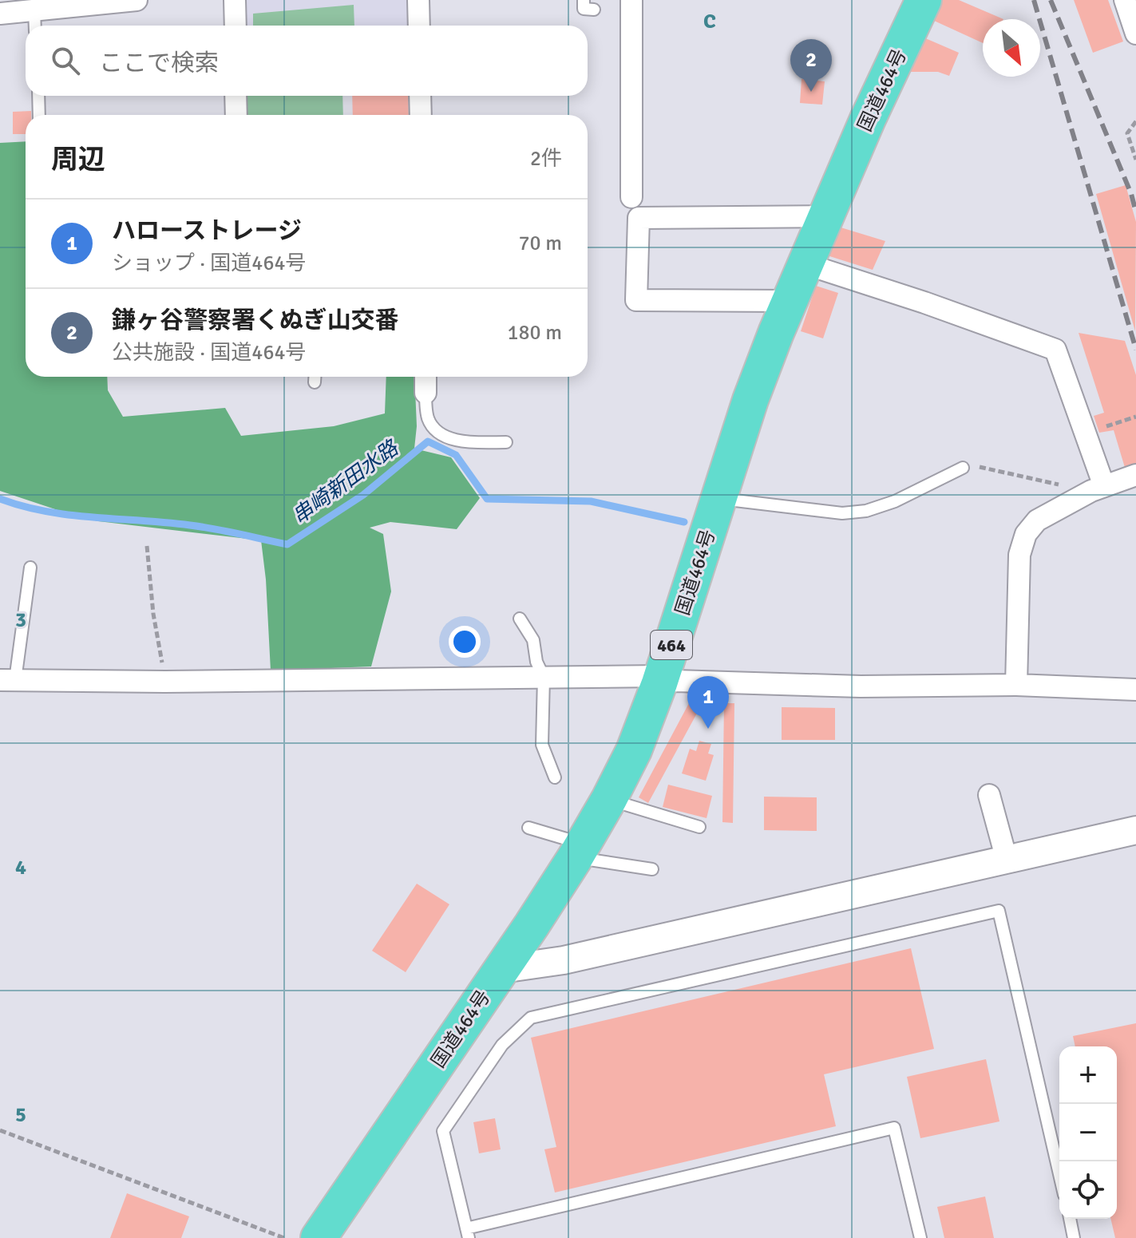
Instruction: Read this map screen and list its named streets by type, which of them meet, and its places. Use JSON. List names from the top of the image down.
{
  "streets": {
    "highway": ["国道464号", "464"]
  },
  "water": ["串崎新田水路"],
  "north": "bottom right",
  "page": {
    "search": "ここで検索",
    "pins": ["2", "1"],
    "heading": ["周辺", "2件"],
    "list": [
      {
        "mark": "1",
        "name": "ハローストレージ",
        "note": "ショップ · 国道464号",
        "value": "70 m"
      },
      {
        "mark": "2",
        "name": "鎌ヶ谷警察署くぬぎ山交番",
        "note": "公共施設 · 国道464号",
        "value": "180 m"
      }
    ],
    "map_buttons": ["+", "−"]
  },
  "grid": {
    "columns": ["C"],
    "rows": ["3", "4", "5"]
  }
}
